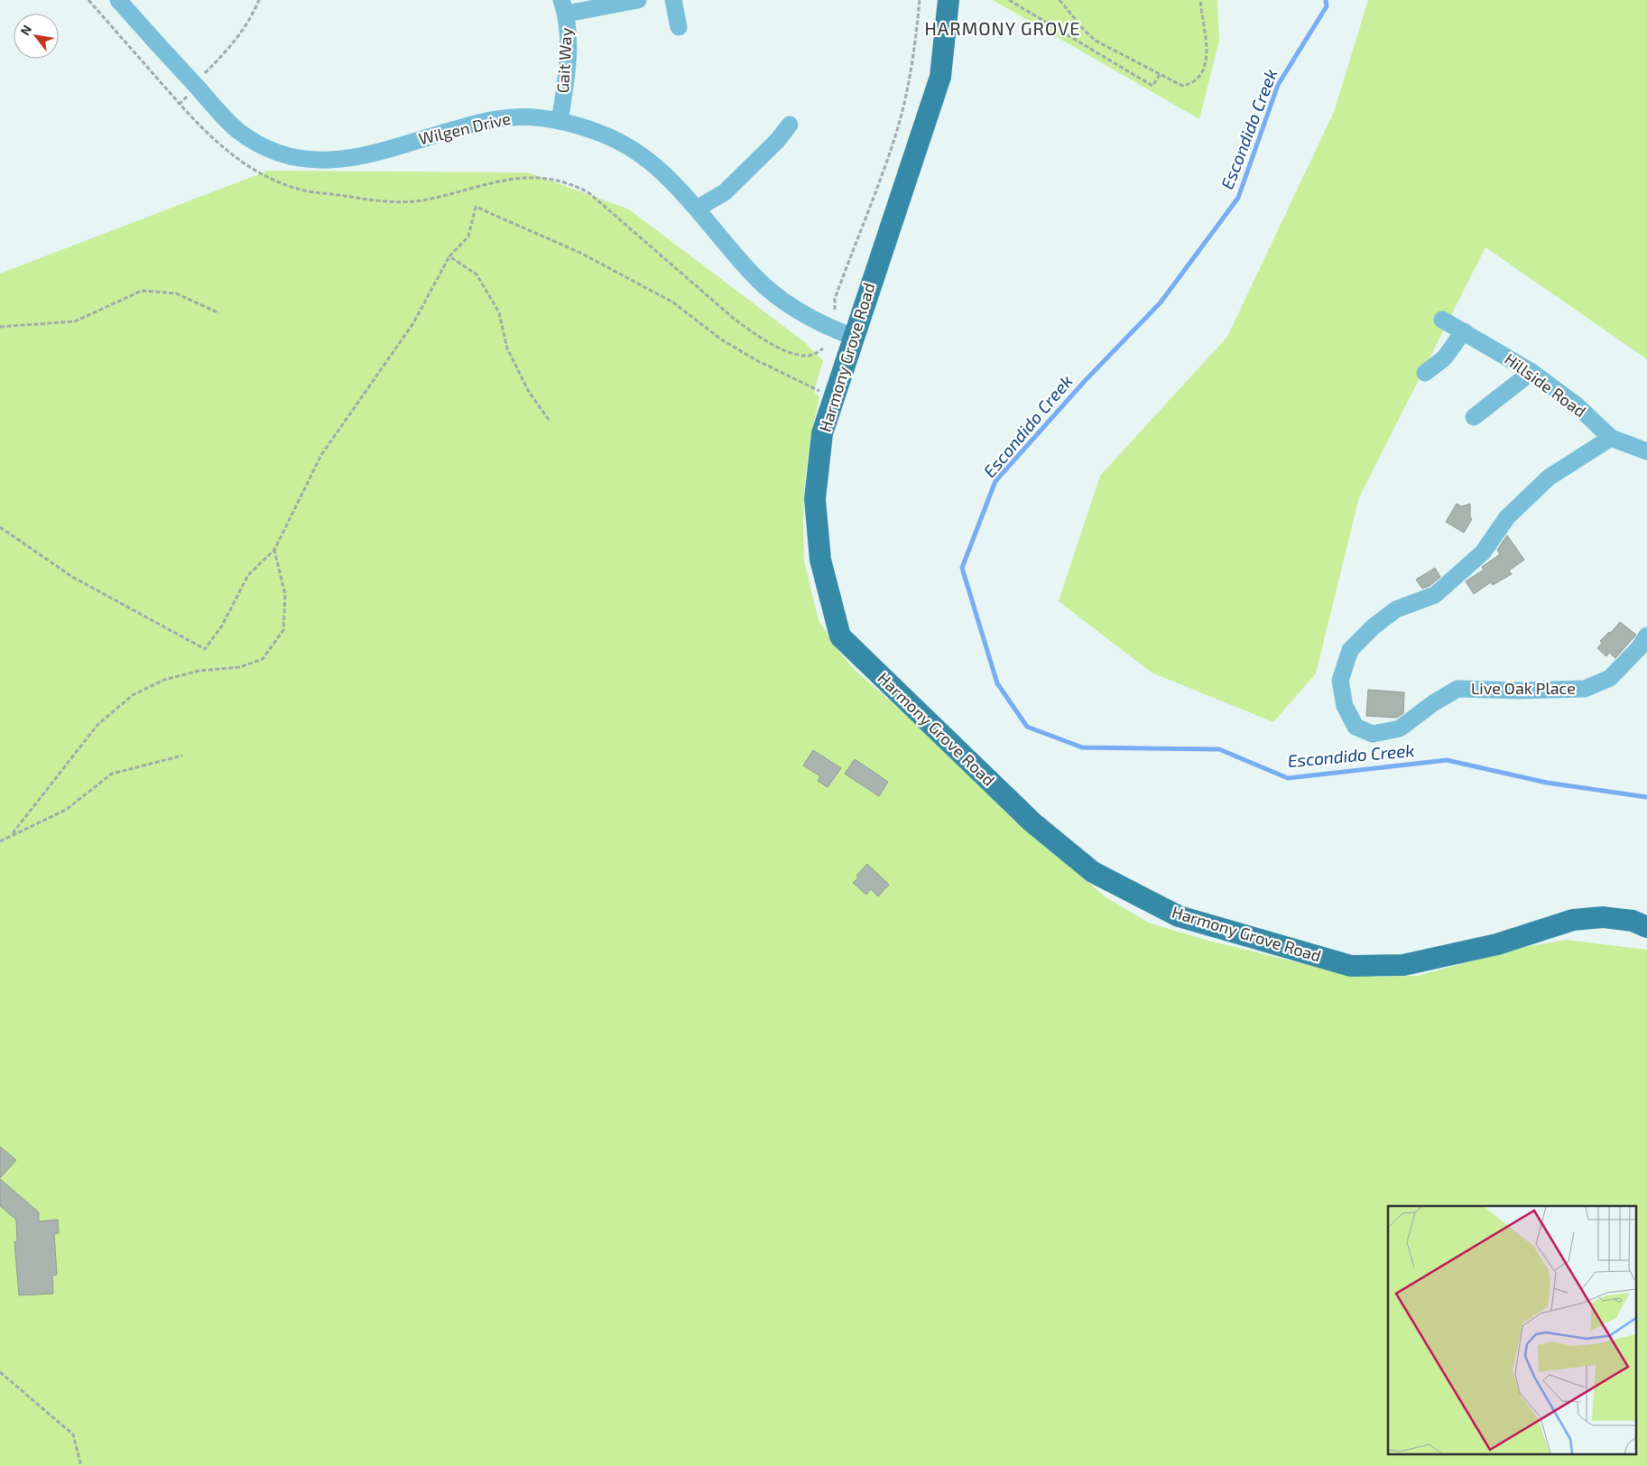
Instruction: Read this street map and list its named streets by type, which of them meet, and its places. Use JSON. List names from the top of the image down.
{
  "streets": {
    "main road": ["Harmony Grove Road"],
    "street": [
      "Gait Way",
      "Wilgen Drive",
      "Hillside Road",
      "Live Oak Place"
    ]
  },
  "crossings": [
    ["Gait Way", "Wilgen Drive"],
    ["Wilgen Drive", "Harmony Grove Road"],
    ["Hillside Road", "Live Oak Place"]
  ],
  "districts": ["HARMONY GROVE"],
  "water": ["Escondido Creek"],
  "north": "top left"
}
